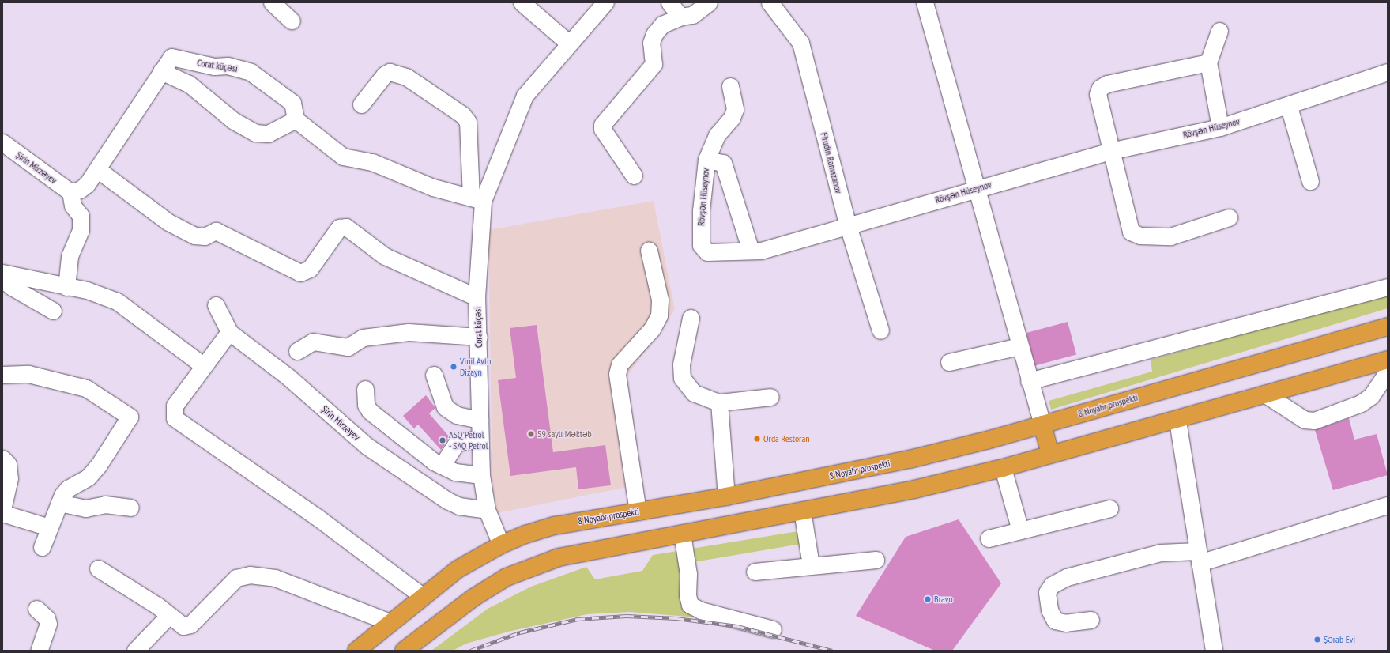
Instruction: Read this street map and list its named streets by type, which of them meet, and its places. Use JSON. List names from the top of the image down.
{
  "streets": {
    "highway": ["8 Noyabr prospekti"],
    "street": [
      "Corat küçəsi",
      "Rövşən Hüseynov",
      "Firudin Ramazanov",
      "Şirin Mirzəyev"
    ]
  },
  "crossings": [
    ["Corat küçəsi", "Şirin Mirzəyev"],
    ["Corat küçəsi", "8 Noyabr prospekti"],
    ["Rövşən Hüseynov", "Firudin Ramazanov"]
  ],
  "places": [
    "Vinil Avto Dizayn",
    "59 saylı Məktəb",
    "Orda Restoran",
    "ASQ Petrol - SAQ Petrol",
    "Bravo",
    "Şərab Evi"
  ]
}
